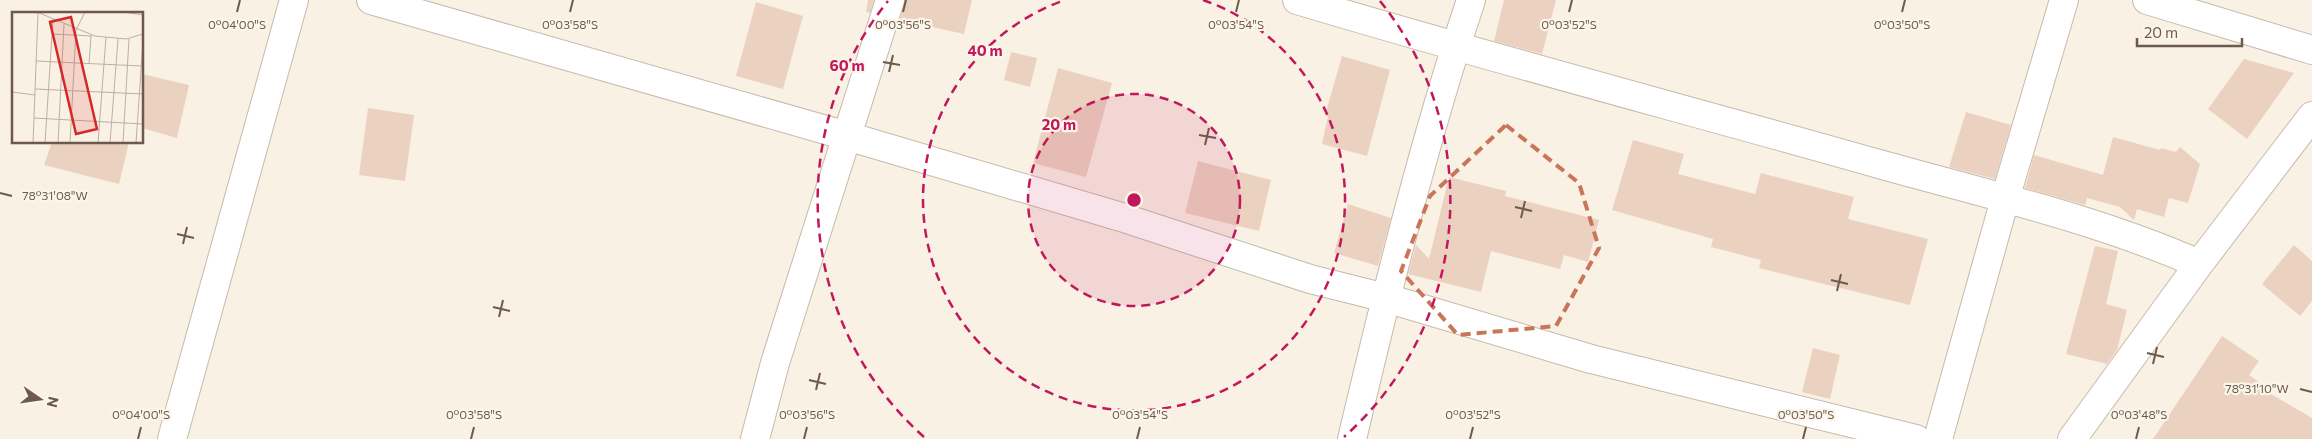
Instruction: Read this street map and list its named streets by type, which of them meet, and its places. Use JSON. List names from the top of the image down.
{
  "scale_bar": "20 m",
  "north": "right",
  "coordinates": [
    "0°04'00\"S",
    "0°03'58\"S",
    "0°03'56\"S",
    "0°03'54\"S",
    "0°03'52\"S",
    "0°03'50\"S",
    "78°31'08\"W",
    "78°31'10\"W",
    "0°03'48\"S"
  ],
  "rings": ["40 m", "60 m", "20 m"]
}
